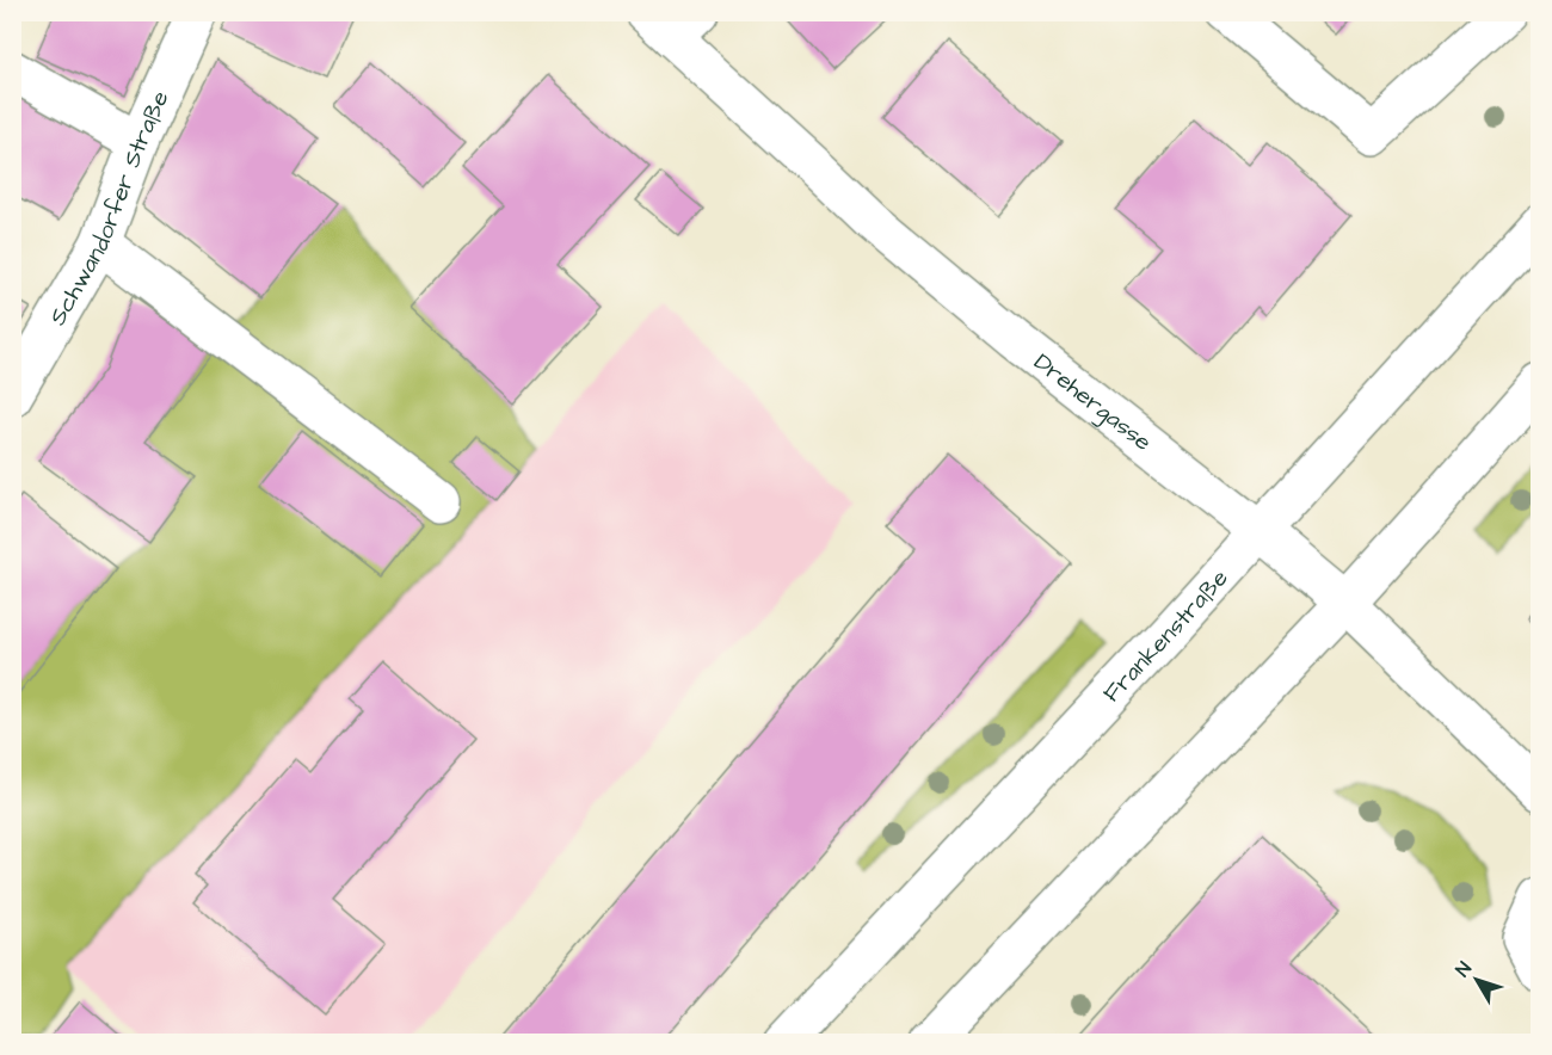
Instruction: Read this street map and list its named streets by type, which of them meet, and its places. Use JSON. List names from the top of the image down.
{
  "streets": {
    "main road": ["Schwandorfer Straße", "Drehergasse", "Frankenstraße"]
  },
  "crossings": [
    ["Drehergasse", "Frankenstraße"]
  ],
  "north": "top left"
}
